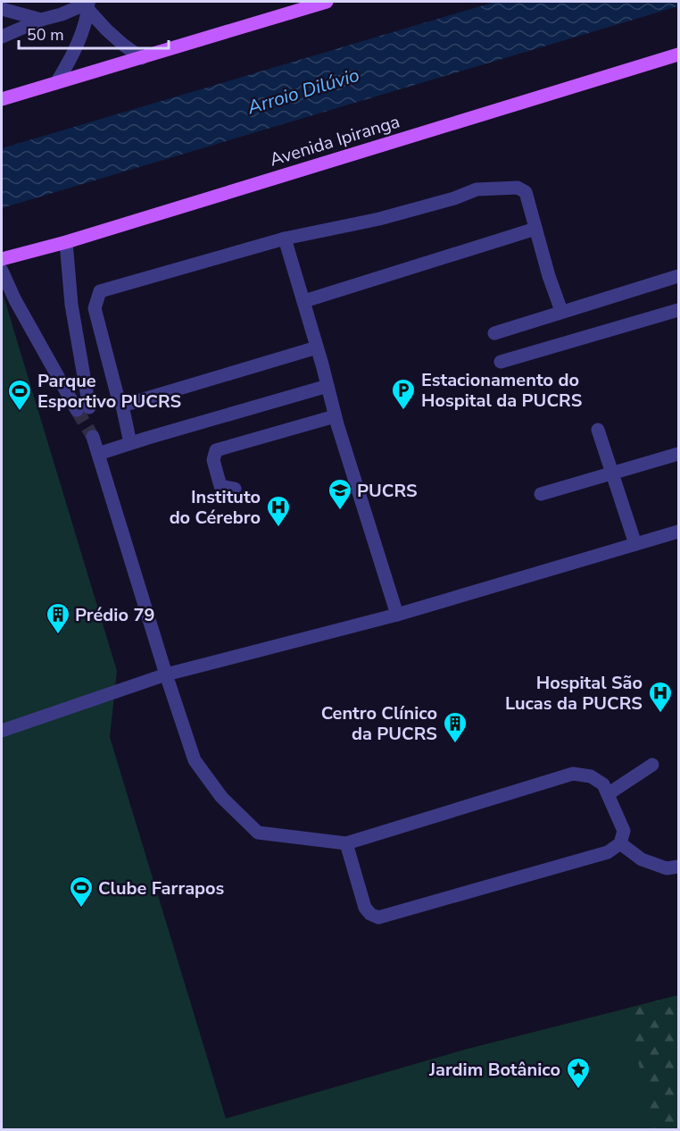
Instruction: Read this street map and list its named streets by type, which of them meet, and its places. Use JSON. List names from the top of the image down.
{
  "streets": {
    "main road": ["Avenida Ipiranga"]
  },
  "water": ["Arroio Dilúvio"],
  "places": {
    "parking": ["Estacionamento do Hospital da PUCRS"],
    "sports": ["Parque Esportivo PUCRS", "Clube Farrapos"],
    "school or university": ["PUCRS"],
    "hospital": ["Instituto do Cérebro", "Hospital São Lucas da PUCRS"],
    "building": ["Prédio 79", "Centro Clínico da PUCRS"],
    "place": ["Jardim Botânico"]
  },
  "scale_bar": "50 m"
}
